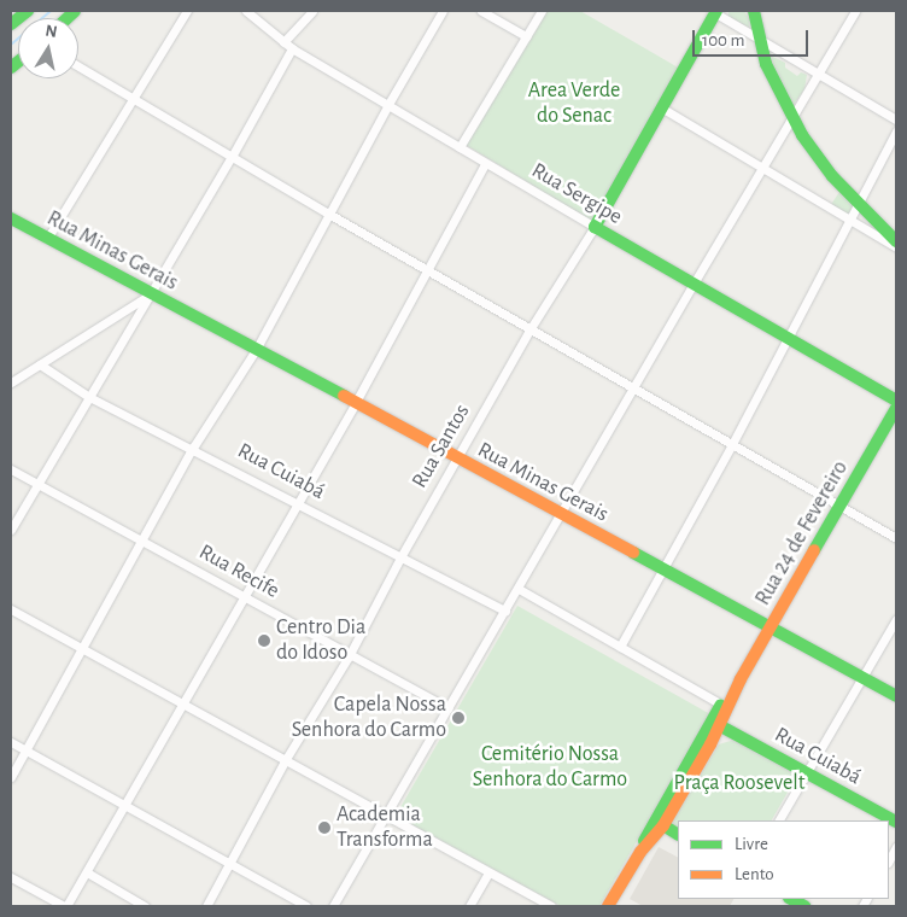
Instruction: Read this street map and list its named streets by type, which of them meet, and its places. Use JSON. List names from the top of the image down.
{
  "streets": {
    "street": [
      "Rua Sergipe",
      "Rua Minas Gerais",
      "Rua Santos",
      "Rua Cuiabá",
      "Rua 24 de Fevereiro",
      "Rua Recife"
    ]
  },
  "crossings": [
    ["Rua Sergipe", "Rua Santos"],
    ["Rua Minas Gerais", "Rua Santos"],
    ["Rua Minas Gerais", "Rua 24 de Fevereiro"],
    ["Rua Santos", "Rua Cuiabá"],
    ["Rua Santos", "Rua Recife"],
    ["Rua Cuiabá", "Rua 24 de Fevereiro"]
  ],
  "parks": ["Area Verde do Senac", "Cemitério Nossa Senhora do Carmo", "Praça Roosevelt"],
  "places": ["Centro Dia do Idoso", "Capela Nossa Senhora do Carmo", "Academia Transforma"],
  "legend": ["Livre", "Lento"],
  "scale_bar": "100 m",
  "north": "top"
}
